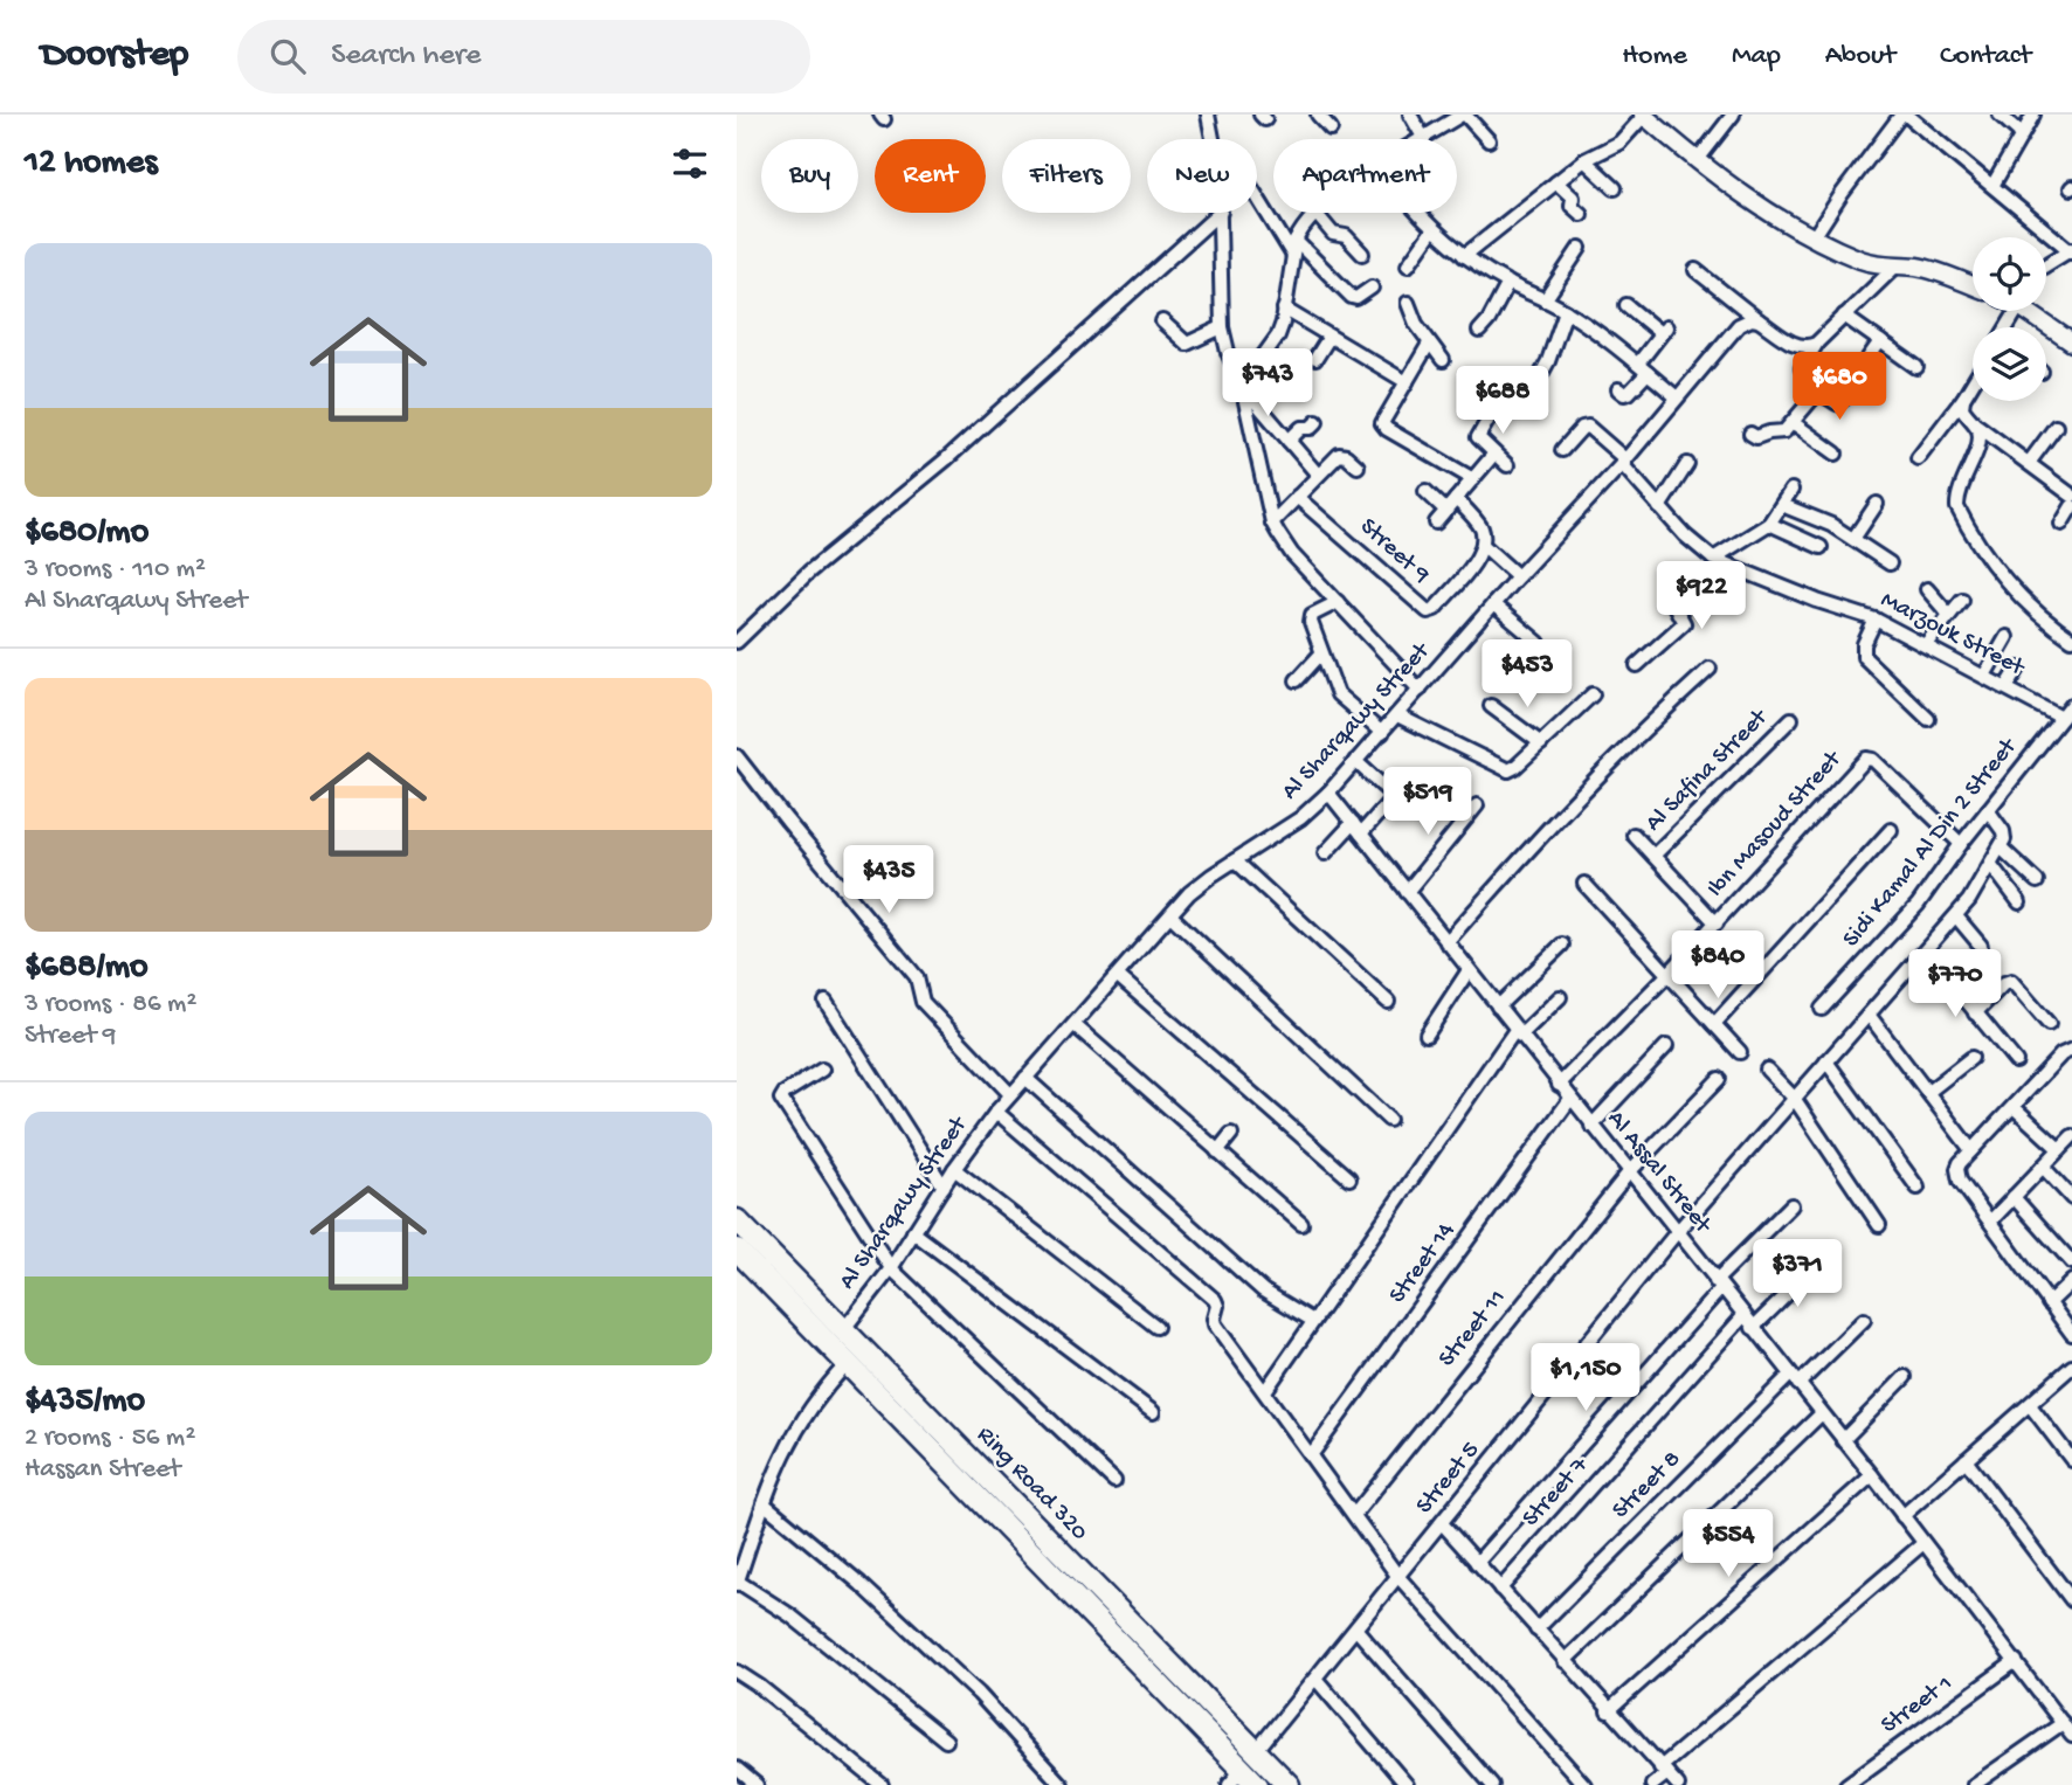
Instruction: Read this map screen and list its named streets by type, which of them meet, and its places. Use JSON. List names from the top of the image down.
{
  "streets": {
    "main road": ["Ring Road 320"],
    "street": [
      "Street 9",
      "Marzouk Street",
      "Al Sharqawy Street",
      "Al Safina Street",
      "Ibn Masoud Street",
      "Sidi Kamal Al Din 2 Street",
      "Al Assal Street",
      "Street 14",
      "Street 11",
      "Street 5",
      "Street 8",
      "Street 7",
      "Street 1"
    ]
  },
  "crossings": [
    ["Marzouk Street", "Al Sharqawy Street"],
    ["Marzouk Street", "Sidi Kamal Al Din 2 Street"],
    ["Al Sharqawy Street", "Al Assal Street"],
    ["Al Sharqawy Street", "Ring Road 320"],
    ["Ibn Masoud Street", "Sidi Kamal Al Din 2 Street"],
    ["Ibn Masoud Street", "Al Assal Street"],
    ["Al Assal Street", "Street 14"],
    ["Al Assal Street", "Street 11"],
    ["Al Assal Street", "Street 5"],
    ["Al Assal Street", "Street 8"],
    ["Al Assal Street", "Street 7"],
    ["Al Assal Street", "Street 1"],
    ["Street 5", "Ring Road 320"]
  ],
  "page": {
    "header": "Doorstep",
    "search": "Search here",
    "nav": [
      "Home",
      "Map",
      "About",
      "Contact"
    ],
    "heading": "12 homes",
    "chip": [
      "Buy",
      "Rent",
      "Filters",
      "New",
      "Apartment"
    ],
    "list": [
      {
        "name": "$680/mo",
        "note": "3 rooms · 110 m² · Al Sharqawy Street"
      },
      {
        "name": "$688/mo",
        "note": "3 rooms · 86 m² · Street 9"
      },
      {
        "name": "$435/mo",
        "note": "2 rooms · 56 m² · Hassan Street"
      }
    ],
    "price": [
      "$743",
      "$680",
      "$688",
      "$922",
      "$453",
      "$519",
      "$435",
      "$840",
      "$770",
      "$371",
      "$1,150",
      "$554"
    ]
  }
}
